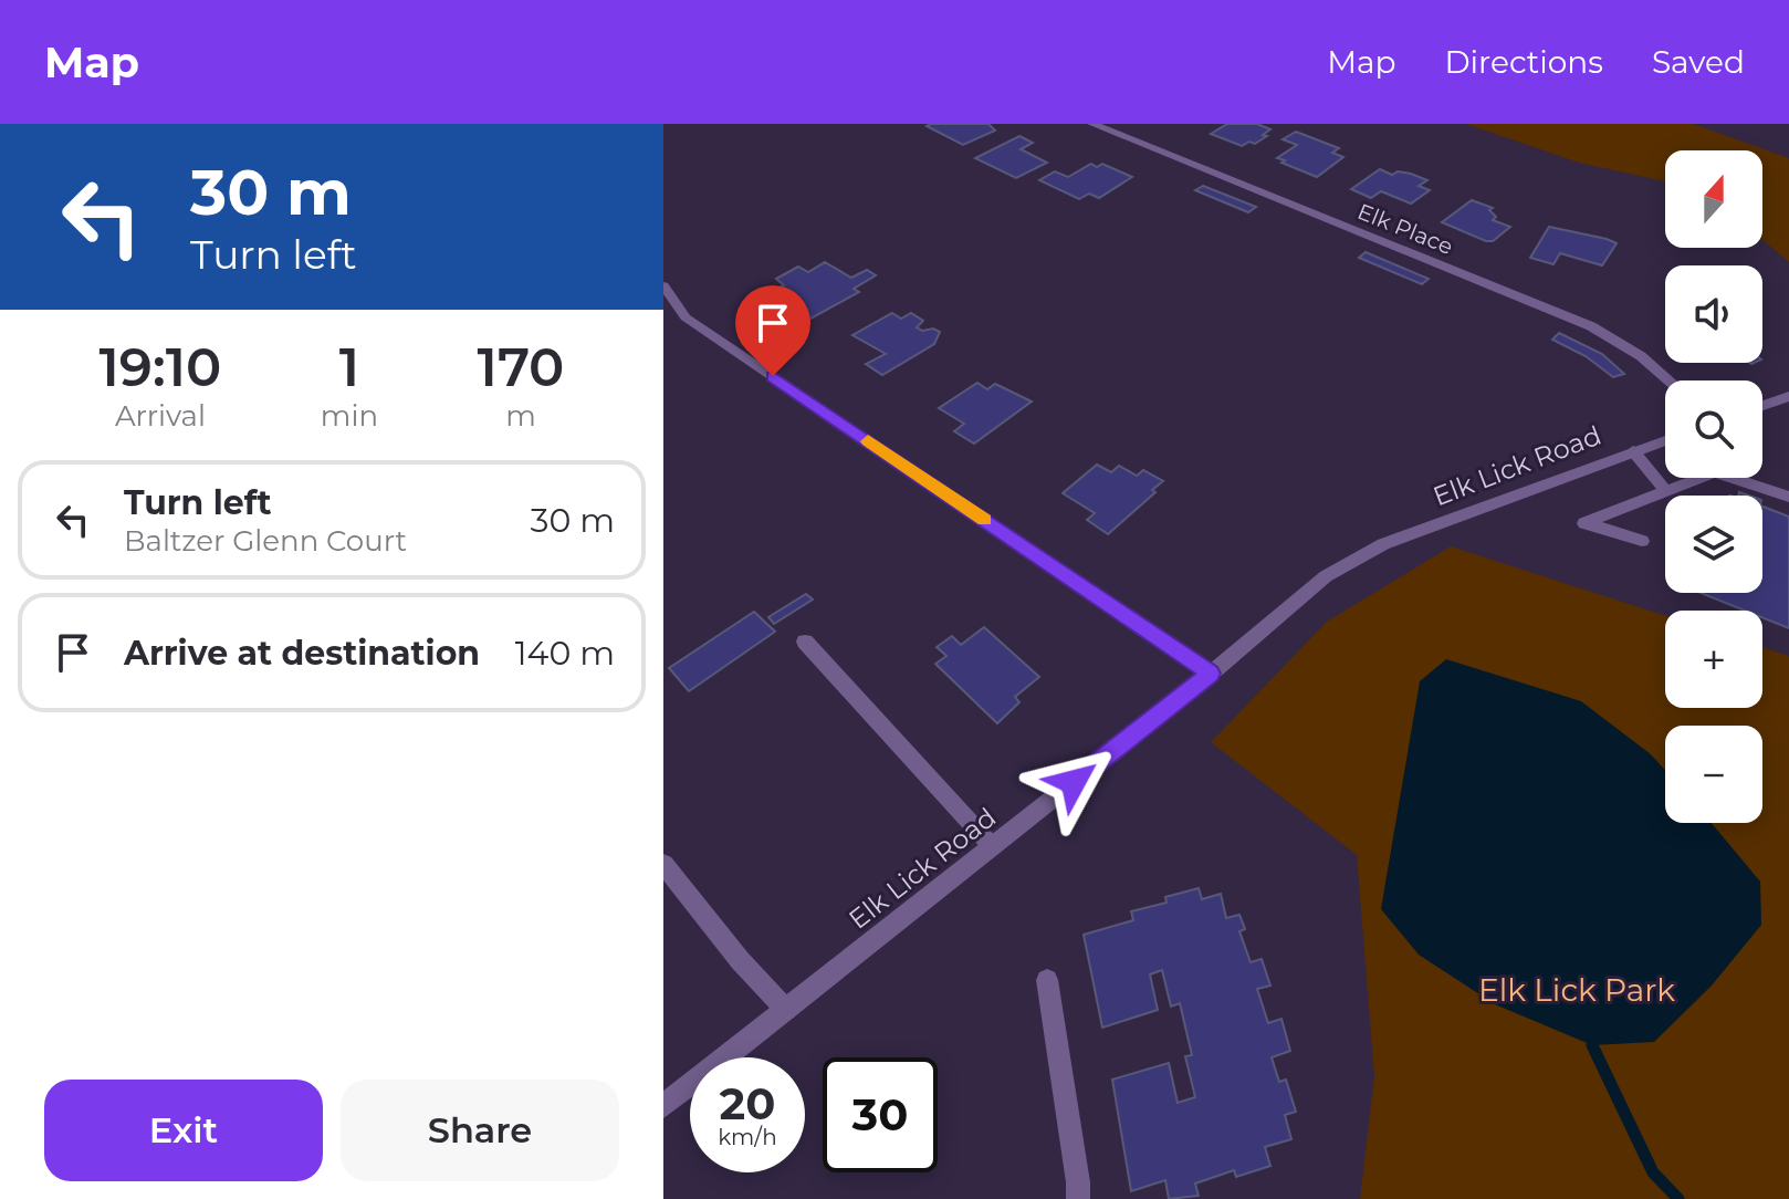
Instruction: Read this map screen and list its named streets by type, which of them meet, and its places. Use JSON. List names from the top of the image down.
{
  "streets": {
    "street": ["Elk Place", "Elk Lick Road"]
  },
  "parks": ["Elk Lick Park"],
  "north": "top",
  "page": {
    "header": "Map",
    "nav": ["Map", "Directions", "Saved"],
    "turn": ["30 m", "Turn left"],
    "map_buttons": ["+", "−"],
    "eta": [
      "19:10",
      "Arrival",
      "1",
      "min",
      "170",
      "m"
    ],
    "list": [
      {
        "name": "Turn left",
        "note": "Baltzer Glenn Court",
        "value": "30 m"
      },
      {
        "name": "Arrive at destination",
        "value": "140 m"
      }
    ],
    "speed": "20 km/h",
    "limit": "30",
    "buttons": ["Exit", "Share"]
  }
}
